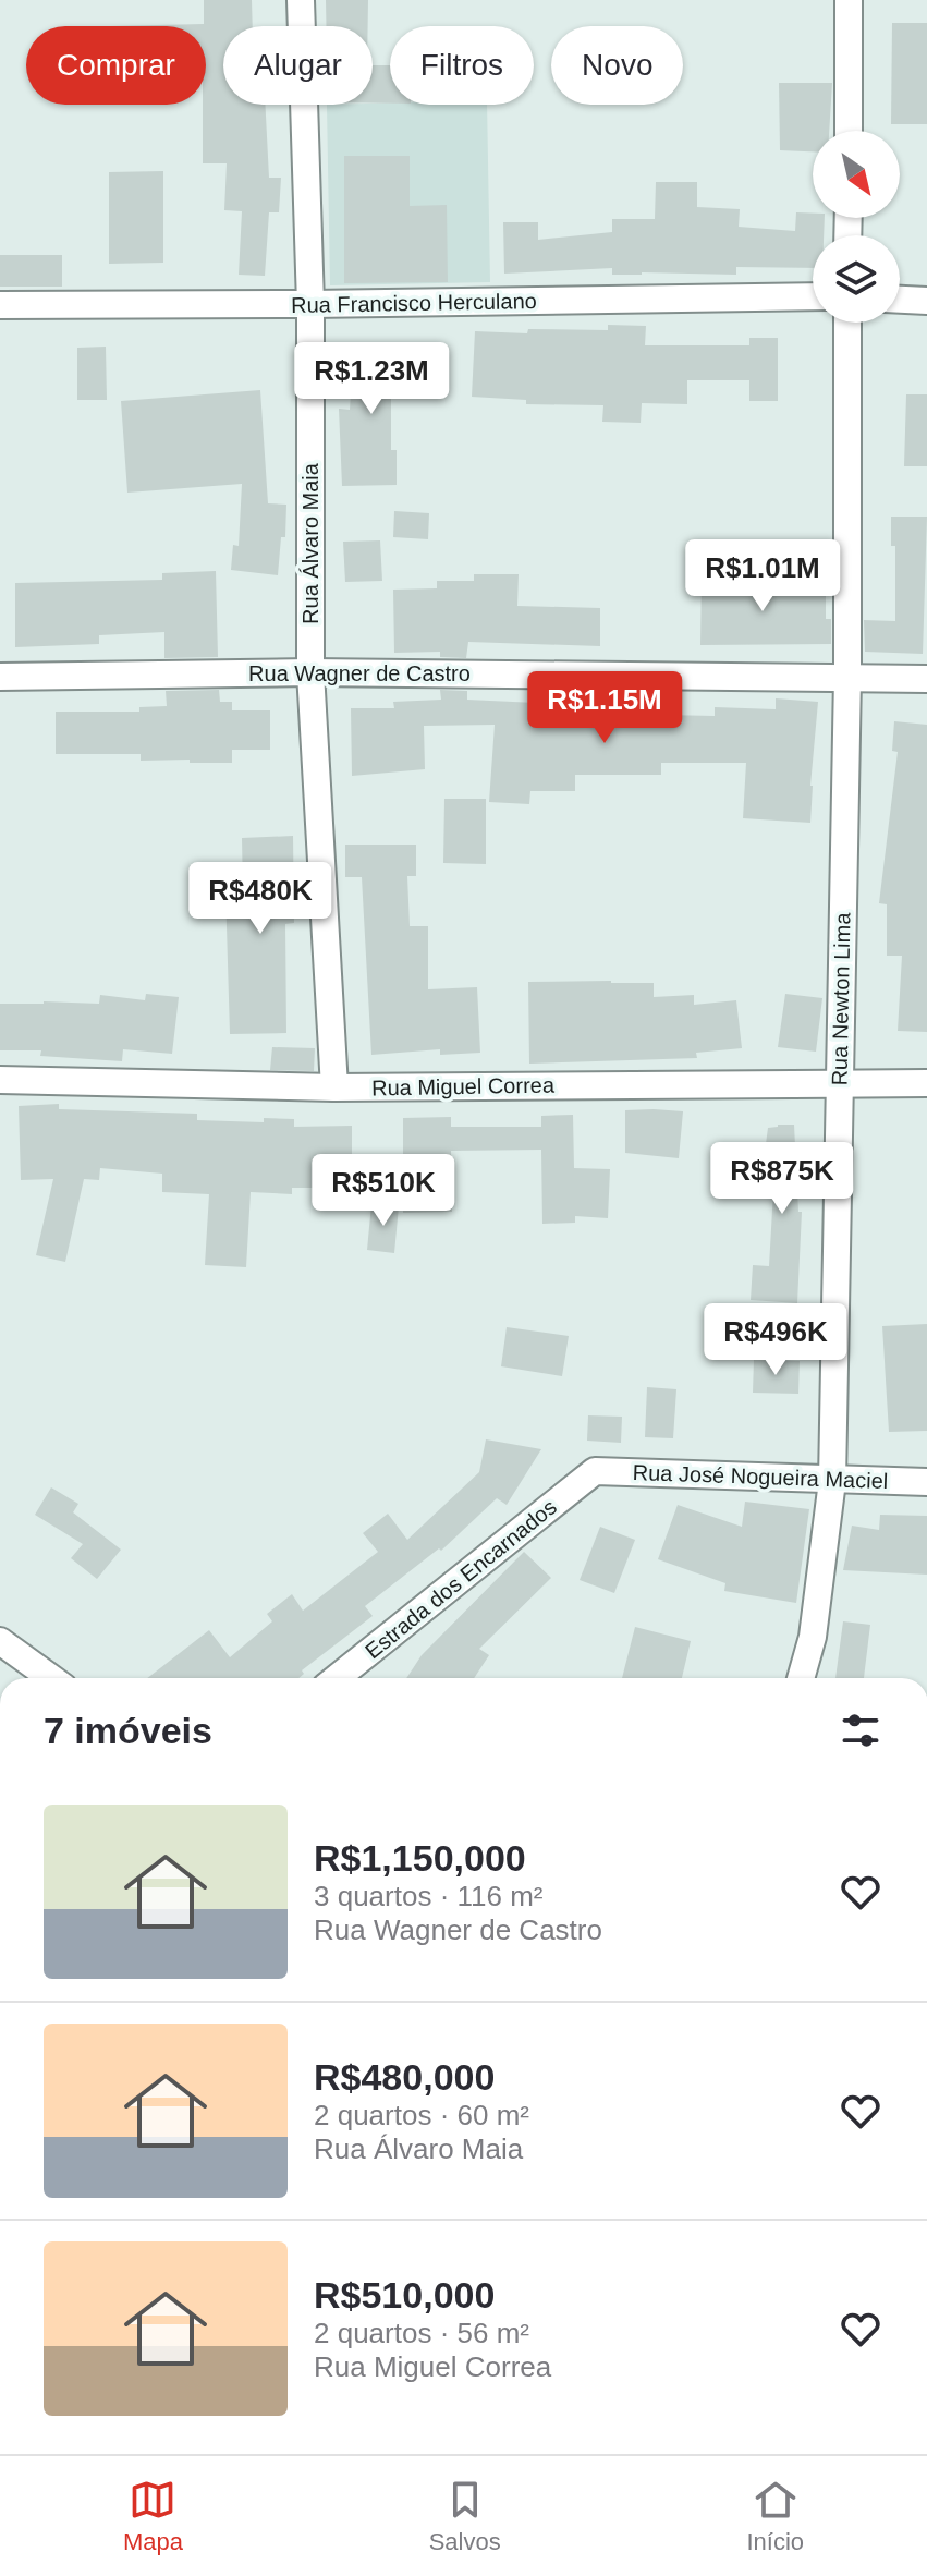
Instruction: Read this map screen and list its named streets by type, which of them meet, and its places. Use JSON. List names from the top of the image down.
{
  "streets": {
    "street": [
      "Rua Francisco Herculano",
      "Rua Álvaro Maia",
      "Rua Wagner de Castro",
      "Rua Newton Lima",
      "Rua Miguel Correa",
      "Rua José Nogueira Maciel",
      "Estrada dos Encarnados"
    ]
  },
  "crossings": [
    ["Rua Francisco Herculano", "Rua Álvaro Maia"],
    ["Rua Álvaro Maia", "Rua Wagner de Castro"],
    ["Rua Álvaro Maia", "Rua Miguel Correa"],
    ["Rua Wagner de Castro", "Rua Newton Lima"],
    ["Rua Newton Lima", "Rua Miguel Correa"],
    ["Rua Newton Lima", "Rua José Nogueira Maciel"],
    ["Rua José Nogueira Maciel", "Estrada dos Encarnados"]
  ],
  "north": "bottom right",
  "page": {
    "chip": [
      "Comprar",
      "Alugar",
      "Filtros",
      "Novo"
    ],
    "price": [
      "R$1.23M",
      "R$1.01M",
      "R$1.15M",
      "R$480K",
      "R$875K",
      "R$510K",
      "R$496K"
    ],
    "heading": "7 imóveis",
    "list": [
      {
        "name": "R$1,150,000",
        "note": "3 quartos · 116 m² · Rua Wagner de Castro"
      },
      {
        "name": "R$480,000",
        "note": "2 quartos · 60 m² · Rua Álvaro Maia"
      },
      {
        "name": "R$510,000",
        "note": "2 quartos · 56 m² · Rua Miguel Correa"
      }
    ],
    "tabs": ["Mapa", "Salvos", "Início"]
  }
}
